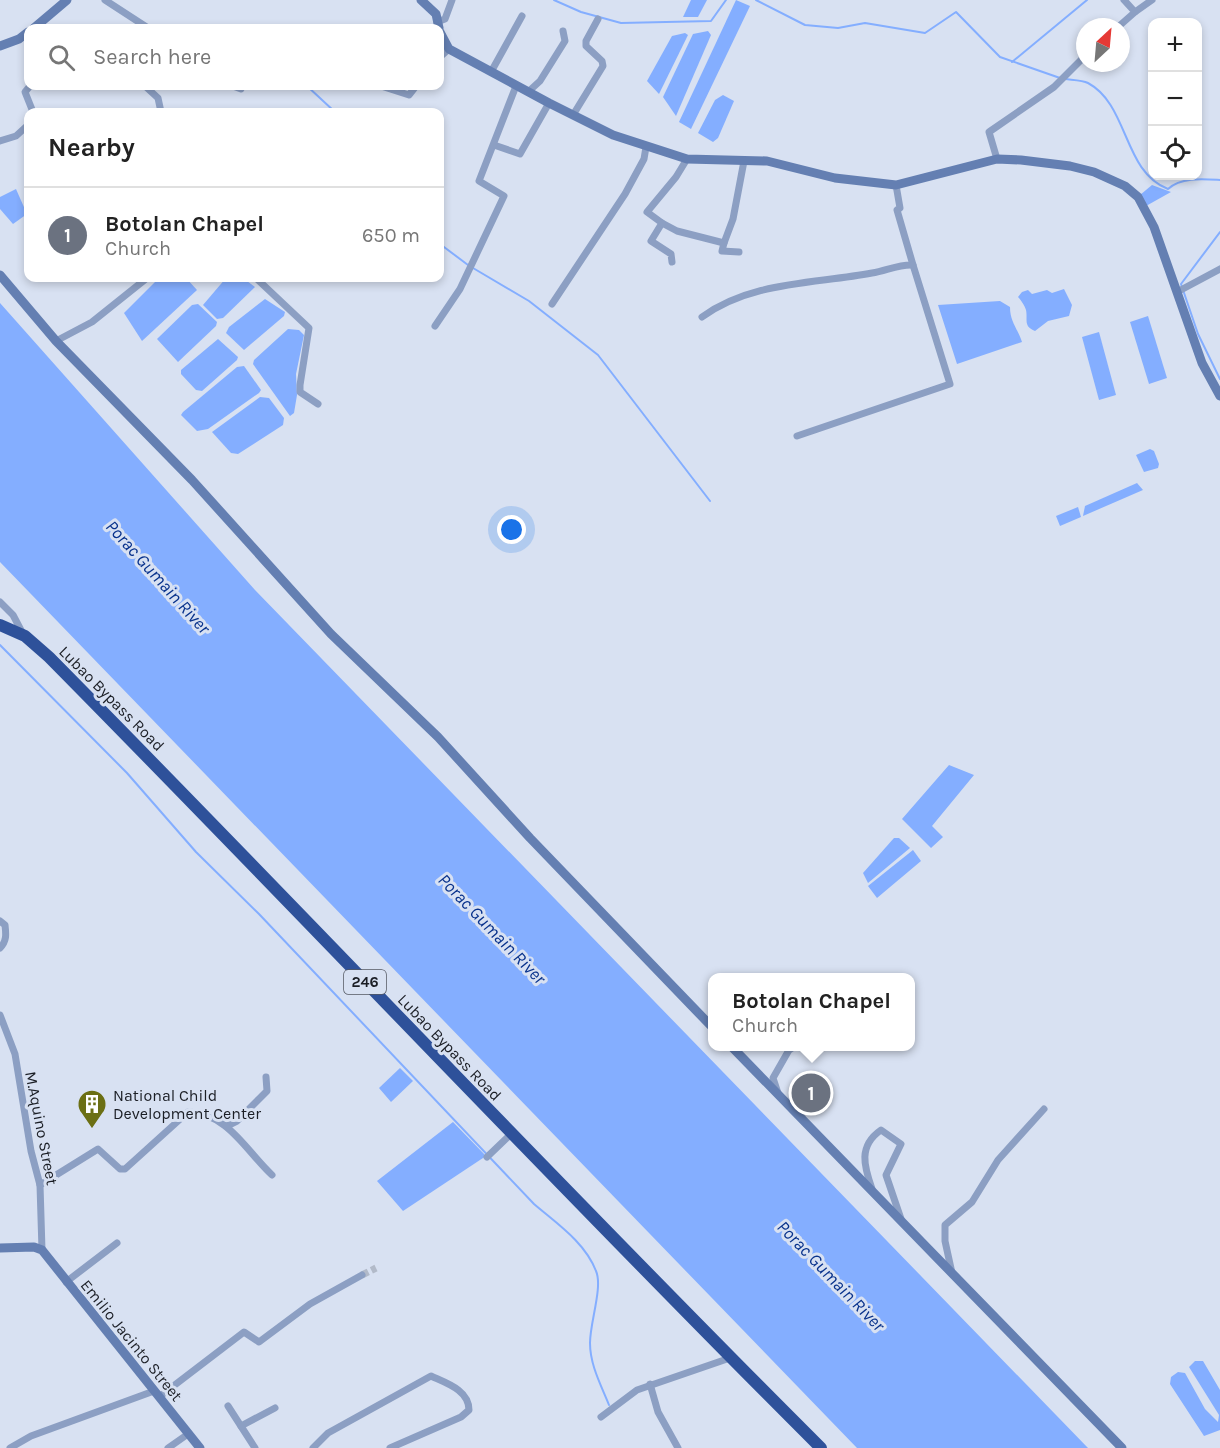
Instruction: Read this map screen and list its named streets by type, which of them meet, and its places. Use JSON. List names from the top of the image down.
{
  "streets": {
    "highway": ["Lubao Bypass Road", "246"],
    "street": ["M.Aquino Street", "Emilio Jacinto Street"]
  },
  "crossings": [
    ["M.Aquino Street", "Emilio Jacinto Street"]
  ],
  "water": ["Porac Gumain River"],
  "places": {
    "building": ["National Child Development Center"]
  },
  "north": "top right",
  "page": {
    "map_buttons": ["+", "−"],
    "search": "Search here",
    "heading": "Nearby",
    "list": [
      {
        "mark": "1",
        "name": "Botolan Chapel",
        "note": "Church",
        "value": "650 m"
      }
    ],
    "popup": ["Botolan Chapel", "Church"],
    "pins": "1"
  }
}
